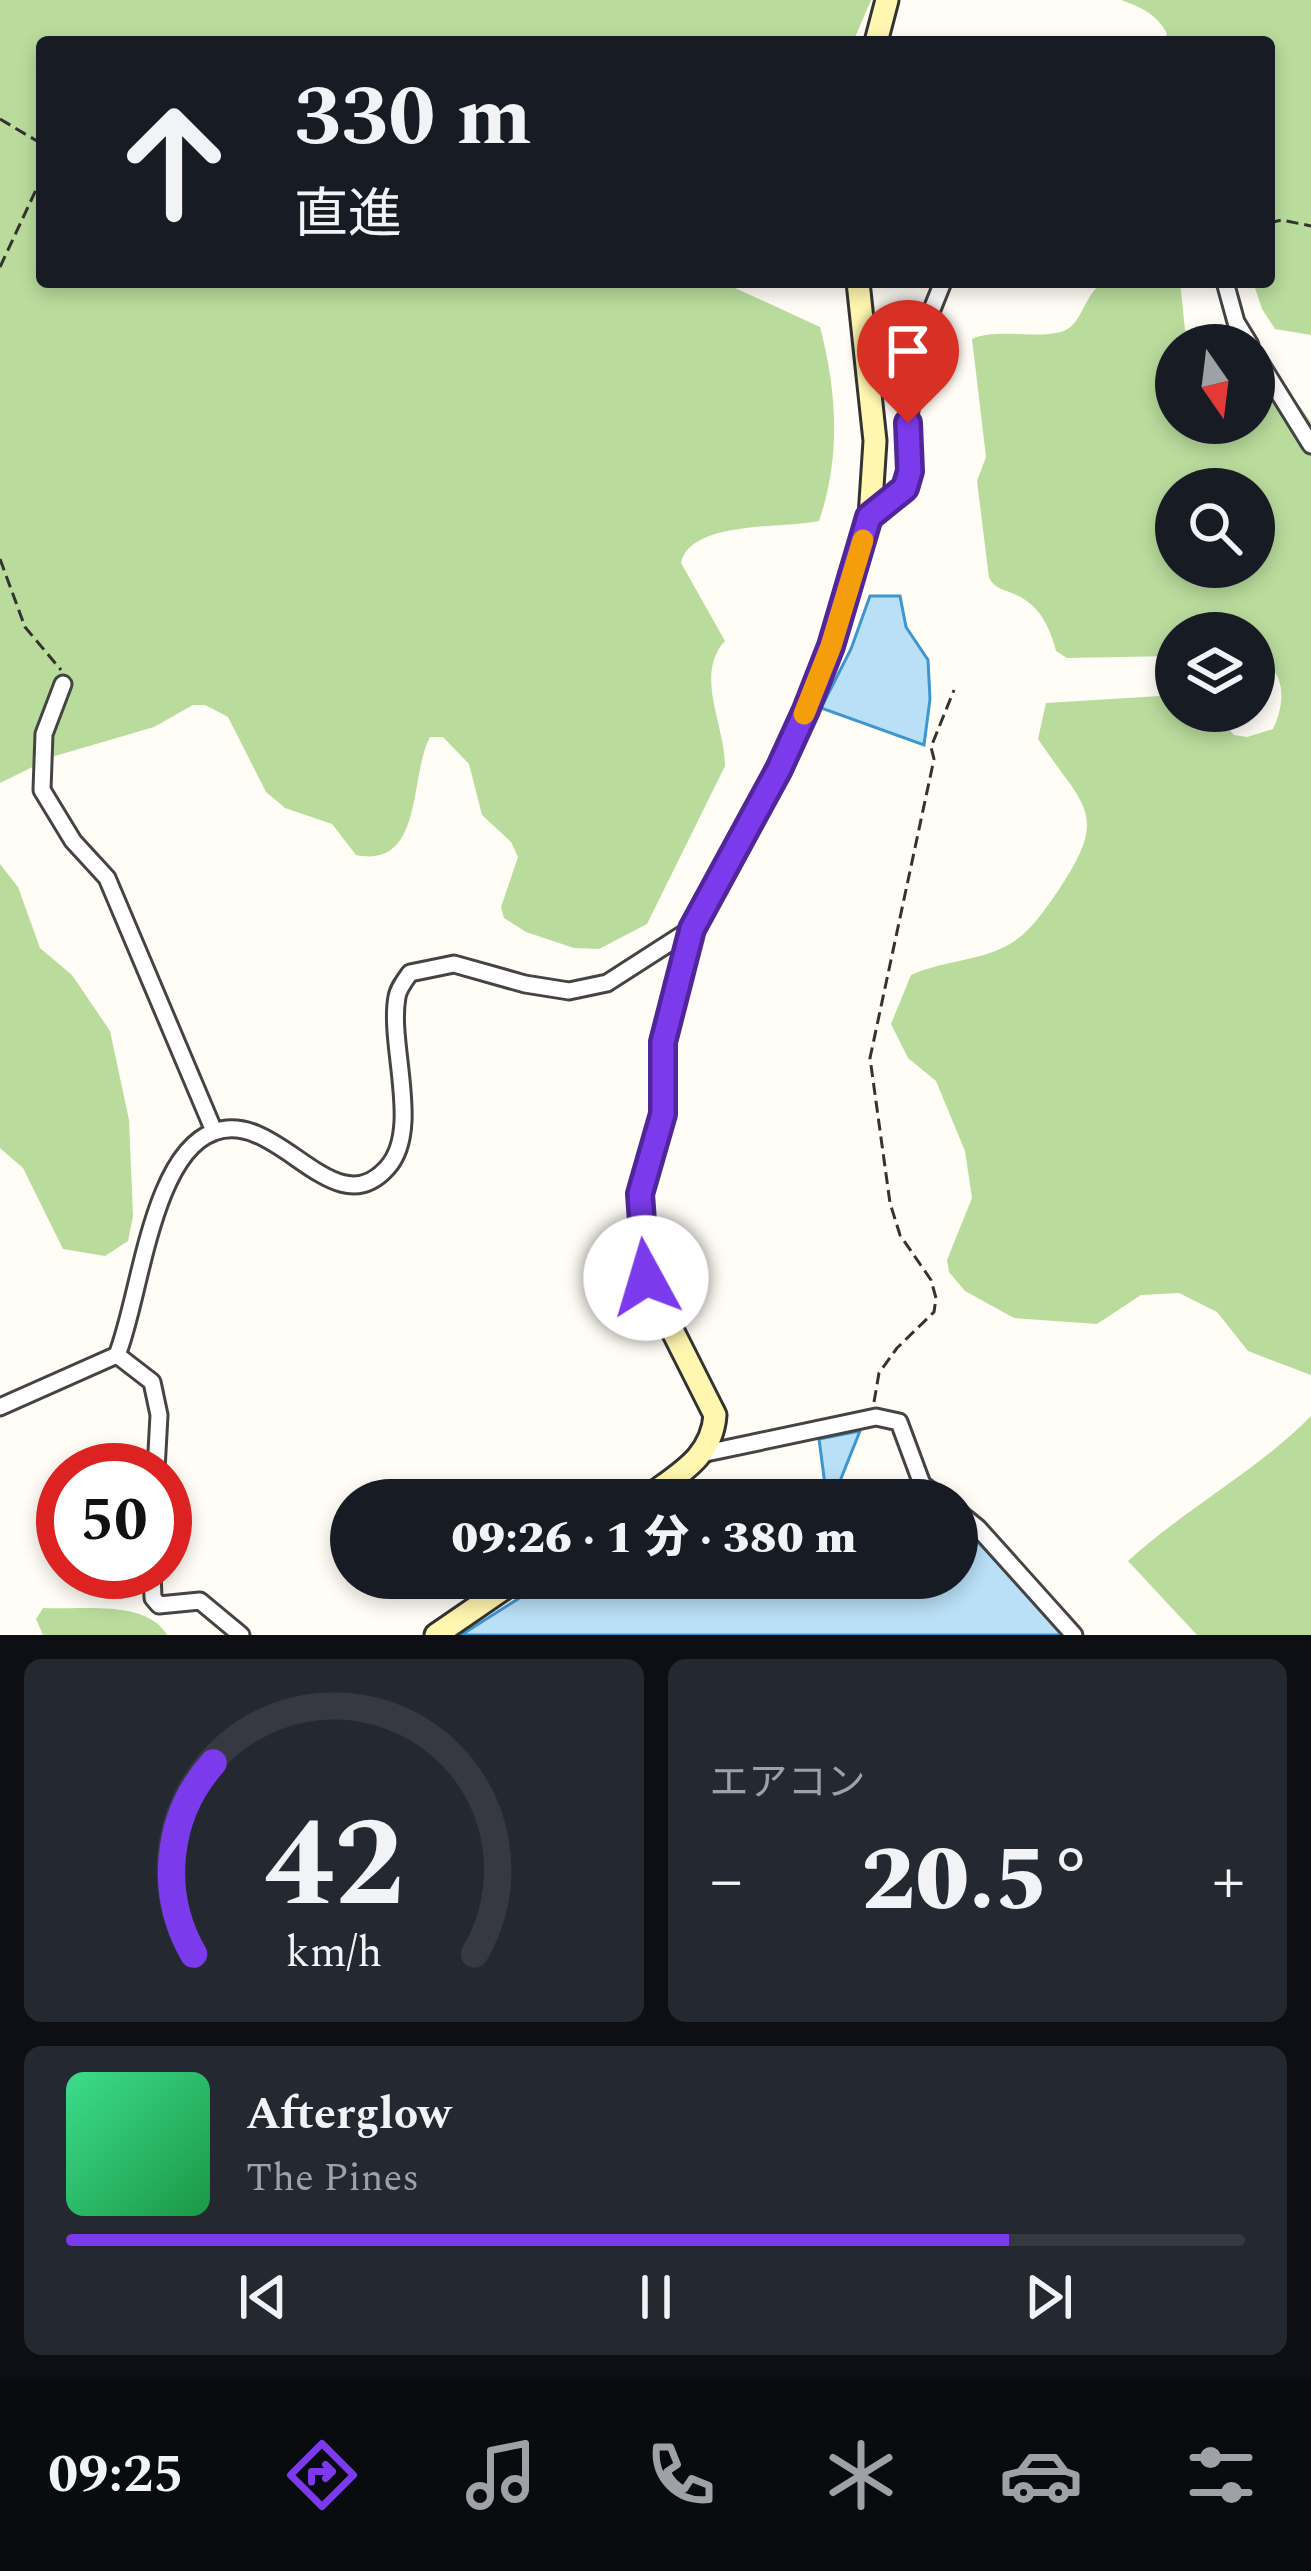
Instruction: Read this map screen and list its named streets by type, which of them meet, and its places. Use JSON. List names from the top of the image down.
{
  "north": "bottom",
  "page": {
    "turn": ["330 m", "直進"],
    "limit": "50",
    "trip": "09:26 · 1 分 · 380 m",
    "tile": "エアコン",
    "heat": ["−", "20.5°", "+"],
    "song": ["Afterglow", "The Pines"],
    "tabs": "09:25",
    "gauge": ["42", "km/h"]
  }
}
